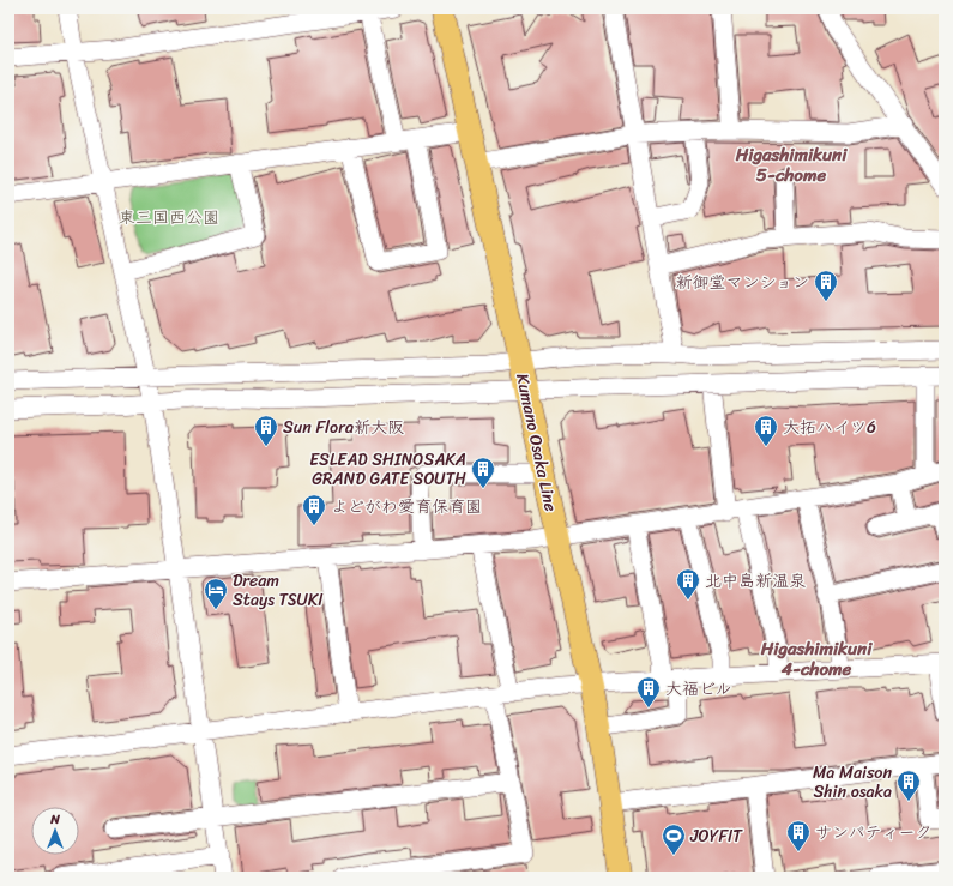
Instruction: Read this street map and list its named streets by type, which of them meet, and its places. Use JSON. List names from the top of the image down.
{
  "streets": {
    "main road": ["Kumano Osaka Line"]
  },
  "districts": ["Higashimikuni 5-chome", "Higashimikuni 4-chome"],
  "parks": ["東三国西公園"],
  "places": {
    "building": [
      "新御堂マンション",
      "Sun Flora新大阪",
      "大拓ハイツ6",
      "ESLEAD SHINOSAKA GRAND GATE SOUTH",
      "よどがわ愛育保育園",
      "北中島新温泉",
      "大福ビル",
      "Ma Maison Shin osaka",
      "サンパティーク"
    ],
    "hotel": ["Dream Stays TSUKI"],
    "sports": ["JOYFIT"]
  },
  "north": "top"
}
